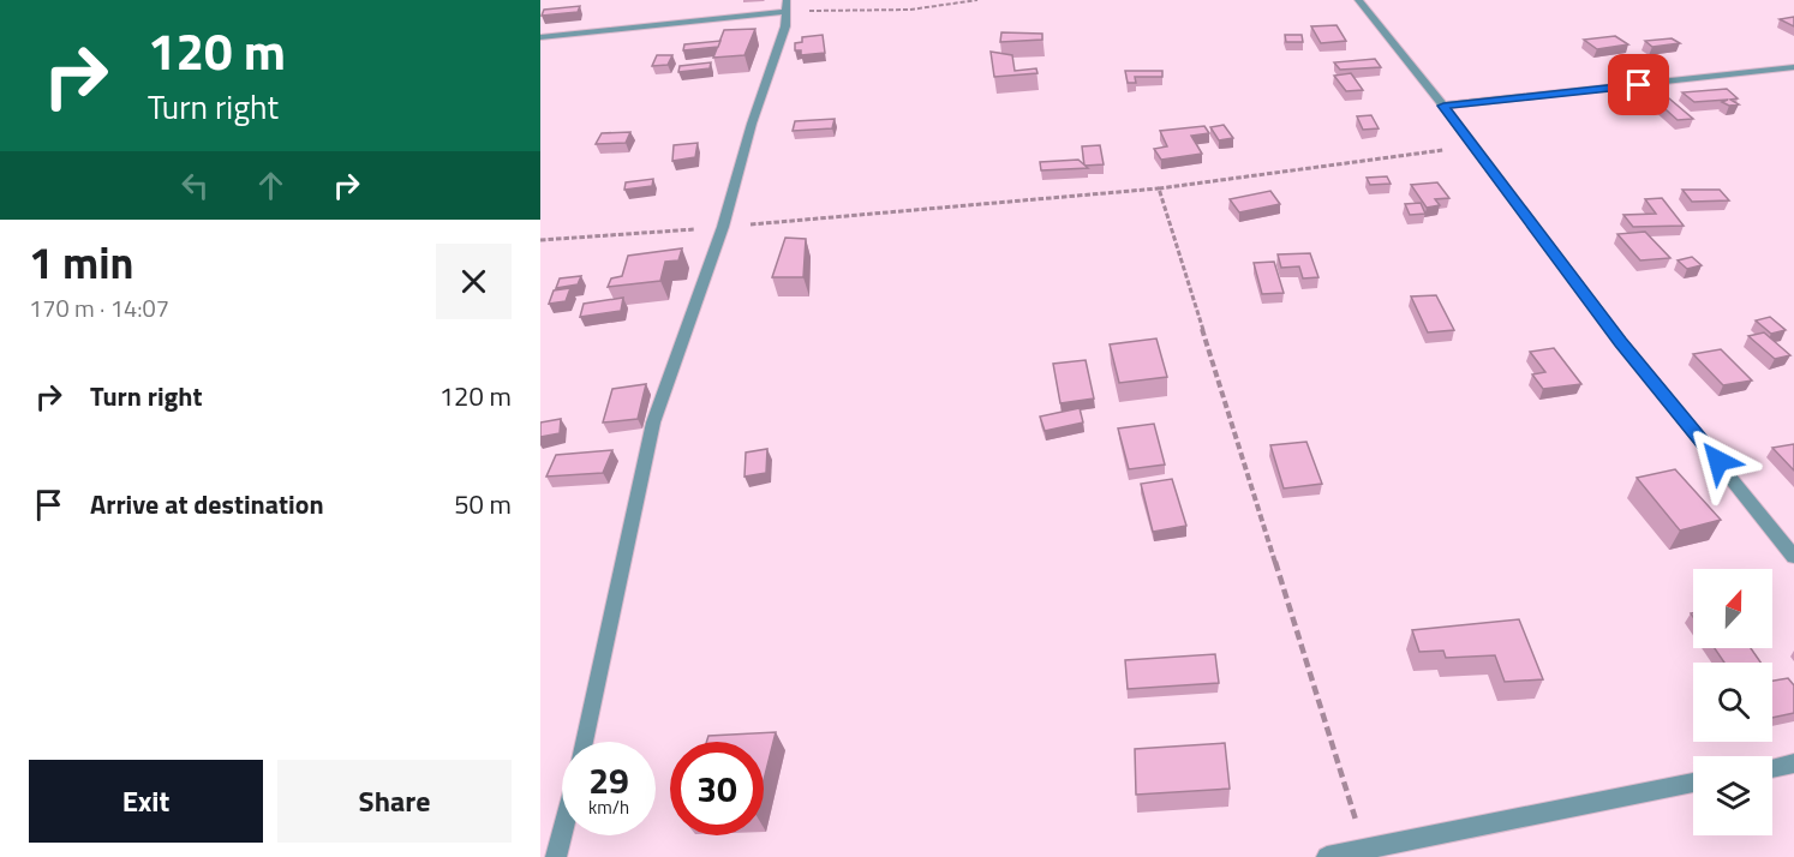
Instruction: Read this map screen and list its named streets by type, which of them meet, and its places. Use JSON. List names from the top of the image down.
{
  "north": "top",
  "page": {
    "turn": ["120 m", "Turn right"],
    "heading": ["1 min", "170 m · 14:07"],
    "list": [
      {
        "name": "Turn right",
        "value": "120 m"
      },
      {
        "name": "Arrive at destination",
        "value": "50 m"
      }
    ],
    "speed": "29 km/h",
    "limit": "30",
    "buttons": ["Exit", "Share"]
  }
}
